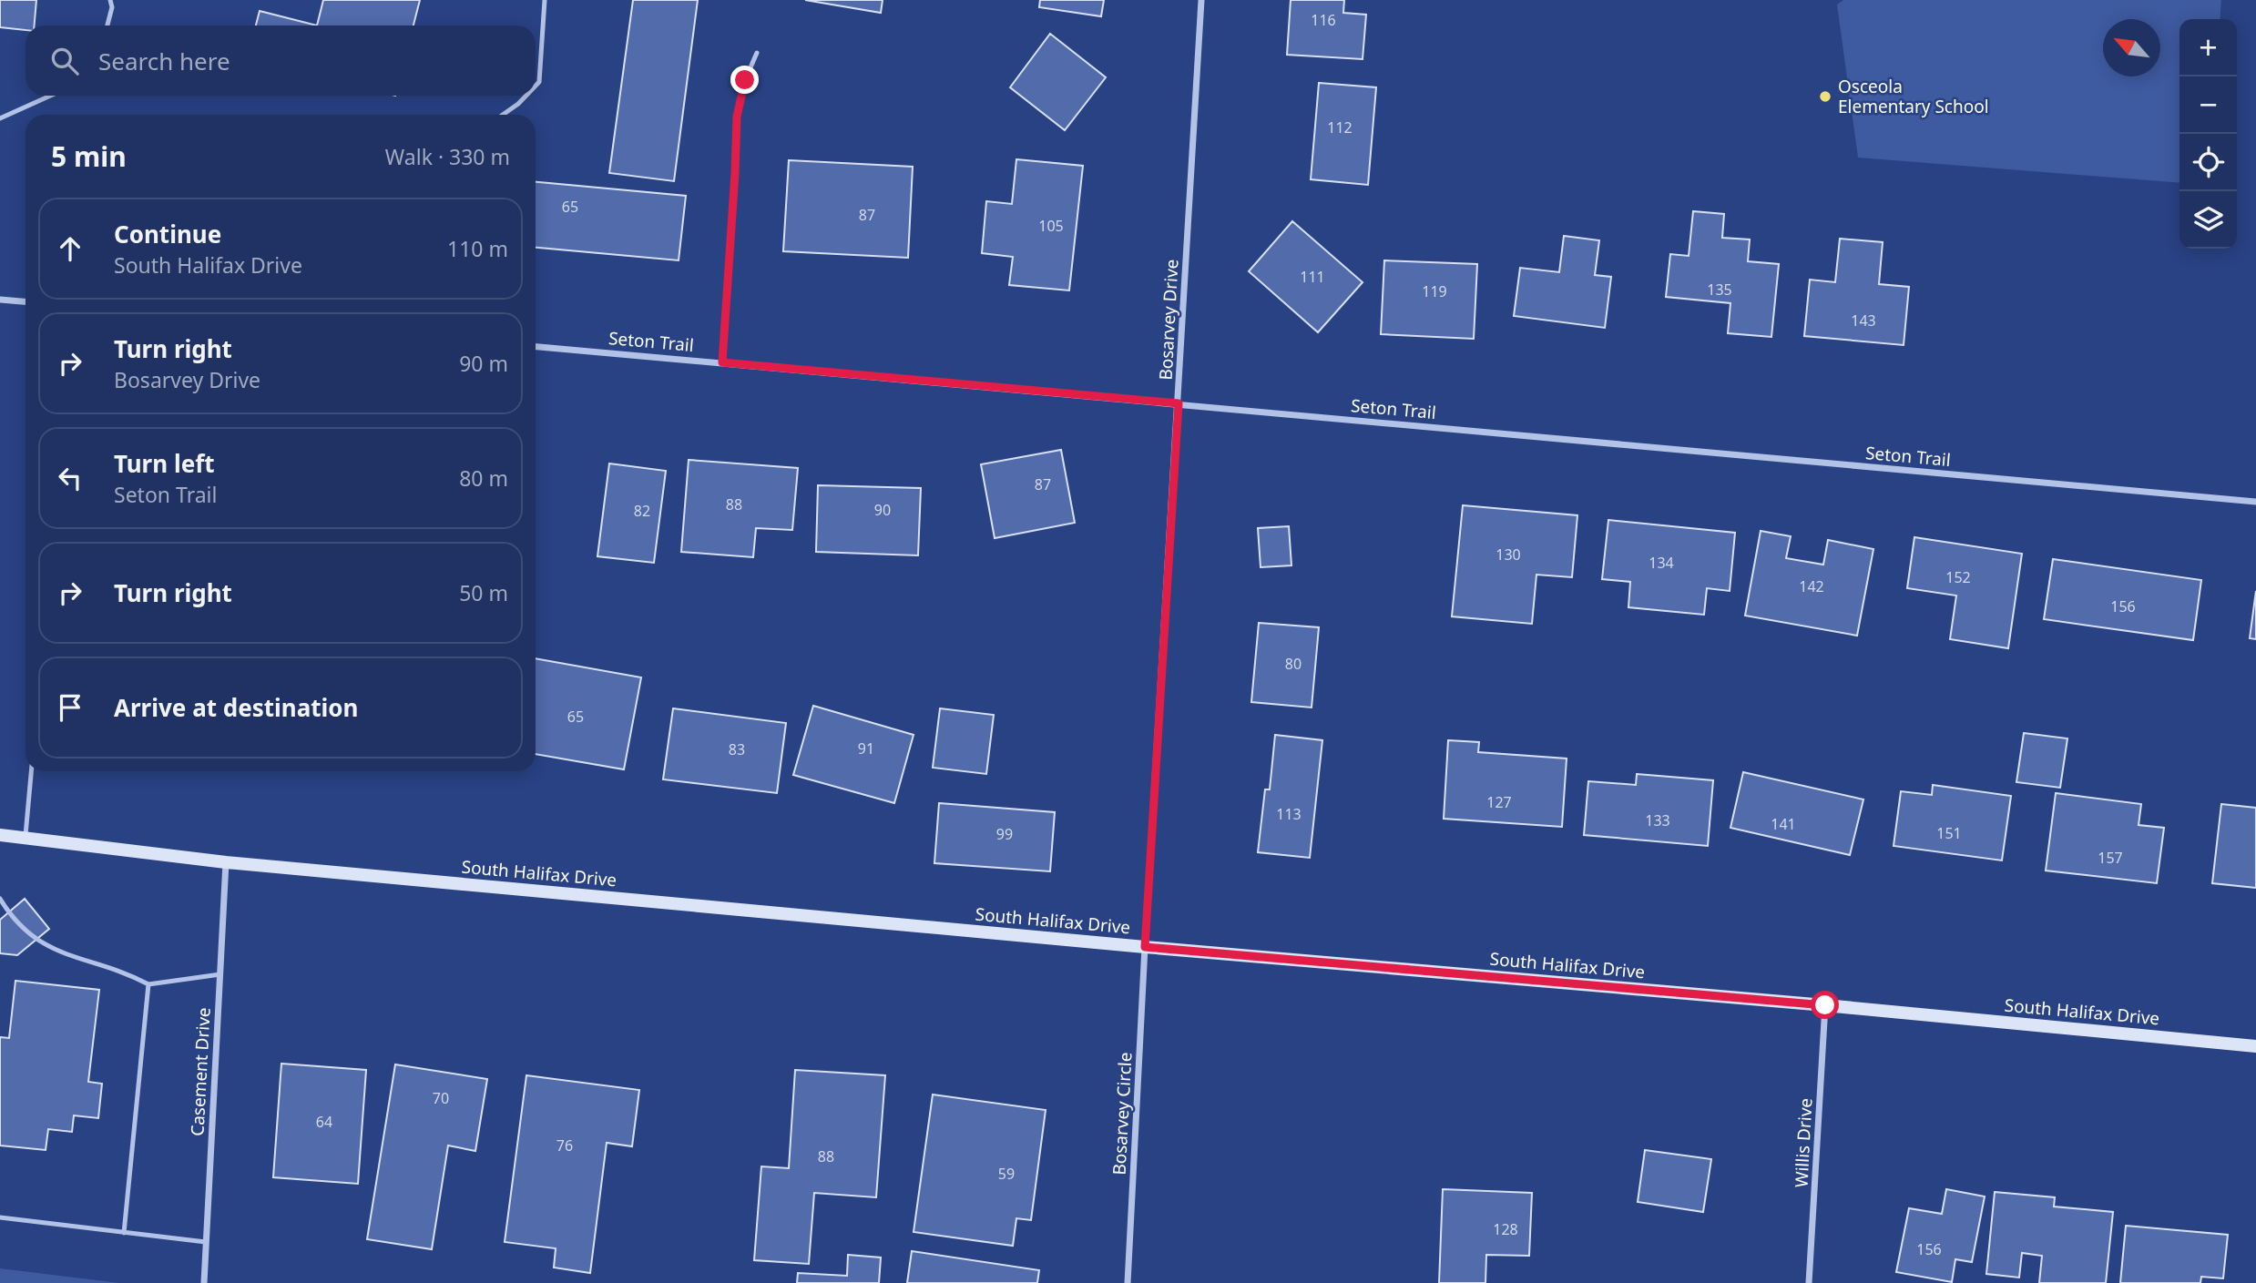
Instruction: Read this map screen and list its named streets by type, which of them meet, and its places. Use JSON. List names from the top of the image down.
{
  "streets": {
    "street": [
      "Bosarvey Drive",
      "Seton Trail",
      "South Halifax Drive",
      "Casement Drive",
      "Bosarvey Circle",
      "Willis Drive"
    ]
  },
  "crossings": [
    ["Bosarvey Drive", "Seton Trail"],
    ["Bosarvey Drive", "South Halifax Drive"],
    ["Bosarvey Drive", "Bosarvey Circle"],
    ["South Halifax Drive", "Casement Drive"],
    ["South Halifax Drive", "Bosarvey Circle"],
    ["South Halifax Drive", "Willis Drive"]
  ],
  "places": ["Osceola Elementary School"],
  "house_numbers": [
    "116",
    "112",
    "65",
    "87",
    "105",
    "111",
    "135",
    "119",
    "143",
    "87",
    "88",
    "90",
    "82",
    "130",
    "134",
    "152",
    "142",
    "156",
    "80",
    "65",
    "91",
    "83",
    "127",
    "113",
    "133",
    "141",
    "151",
    "99",
    "157",
    "70",
    "64",
    "76",
    "88",
    "59",
    "128",
    "156"
  ],
  "north": "top left",
  "page": {
    "map_buttons": ["+", "−"],
    "search": "Search here",
    "heading": ["5 min", "Walk · 330 m"],
    "list": [
      ["Continue", "South Halifax Drive", "110 m"],
      ["Turn right", "Bosarvey Drive", "90 m"],
      ["Turn left", "Seton Trail", "80 m"],
      ["Turn right", "50 m"],
      "Arrive at destination"
    ]
  }
}
